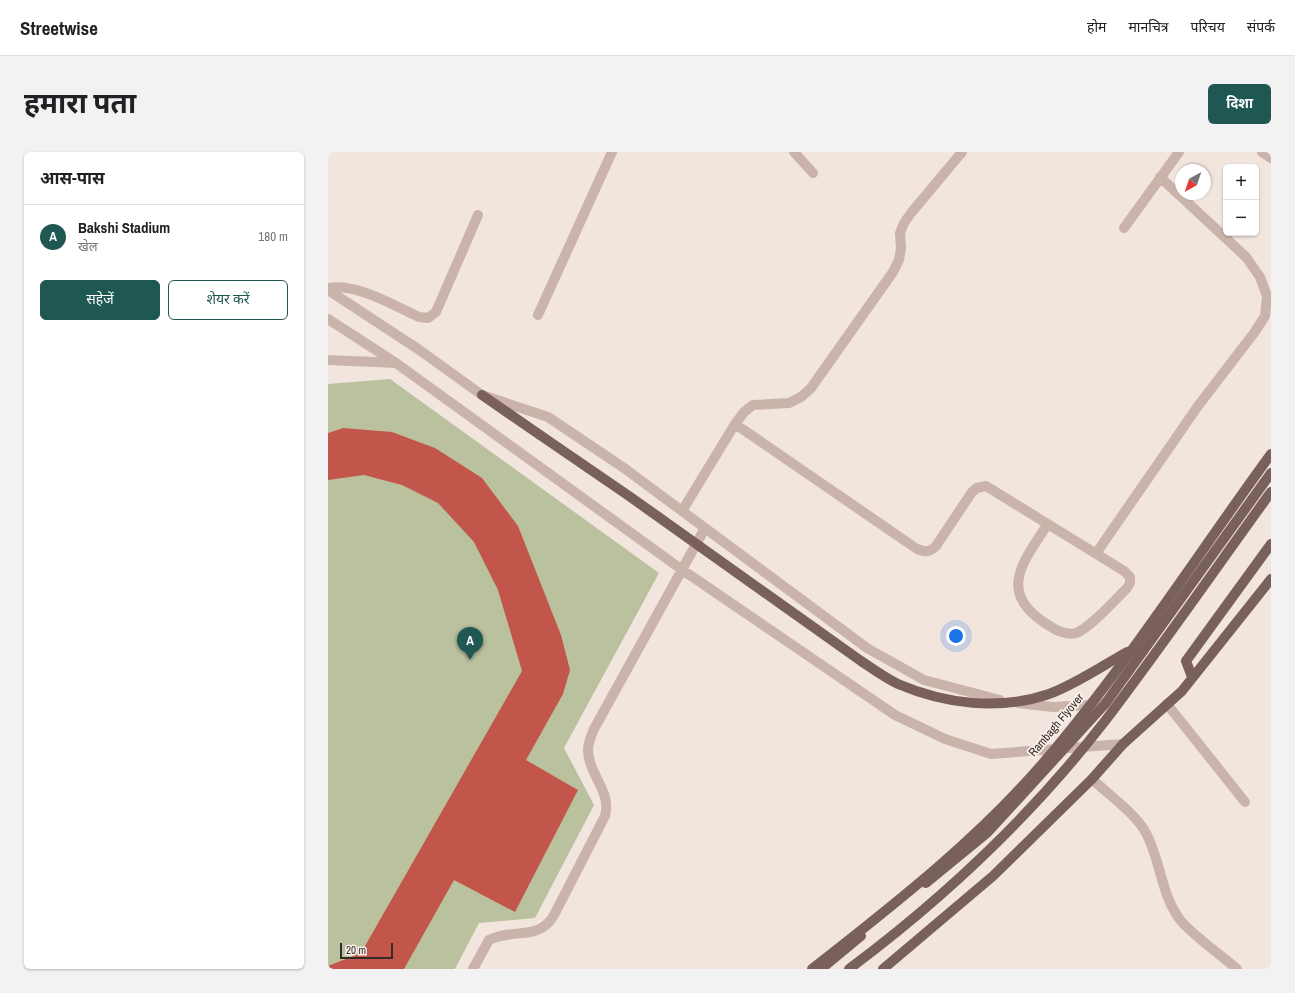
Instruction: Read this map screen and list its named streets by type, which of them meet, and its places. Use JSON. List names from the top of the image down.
{
  "streets": {
    "main road": ["Rambagh Flyover"]
  },
  "scale_bar": "20 m",
  "north": "bottom left",
  "page": {
    "header": "Streetwise",
    "nav": [
      "होम",
      "मानचित्र",
      "परिचय",
      "संपर्क"
    ],
    "title": "हमारा पता",
    "buttons": [
      "दिशा",
      ["सहेजें", "शेयर करें"]
    ],
    "heading": "आस-पास",
    "map_buttons": ["+", "−"],
    "list": [
      {
        "mark": "A",
        "name": "Bakshi Stadium",
        "note": "खेल",
        "value": "180 m"
      }
    ],
    "pins": "A",
    "scale": "20 m"
  }
}
